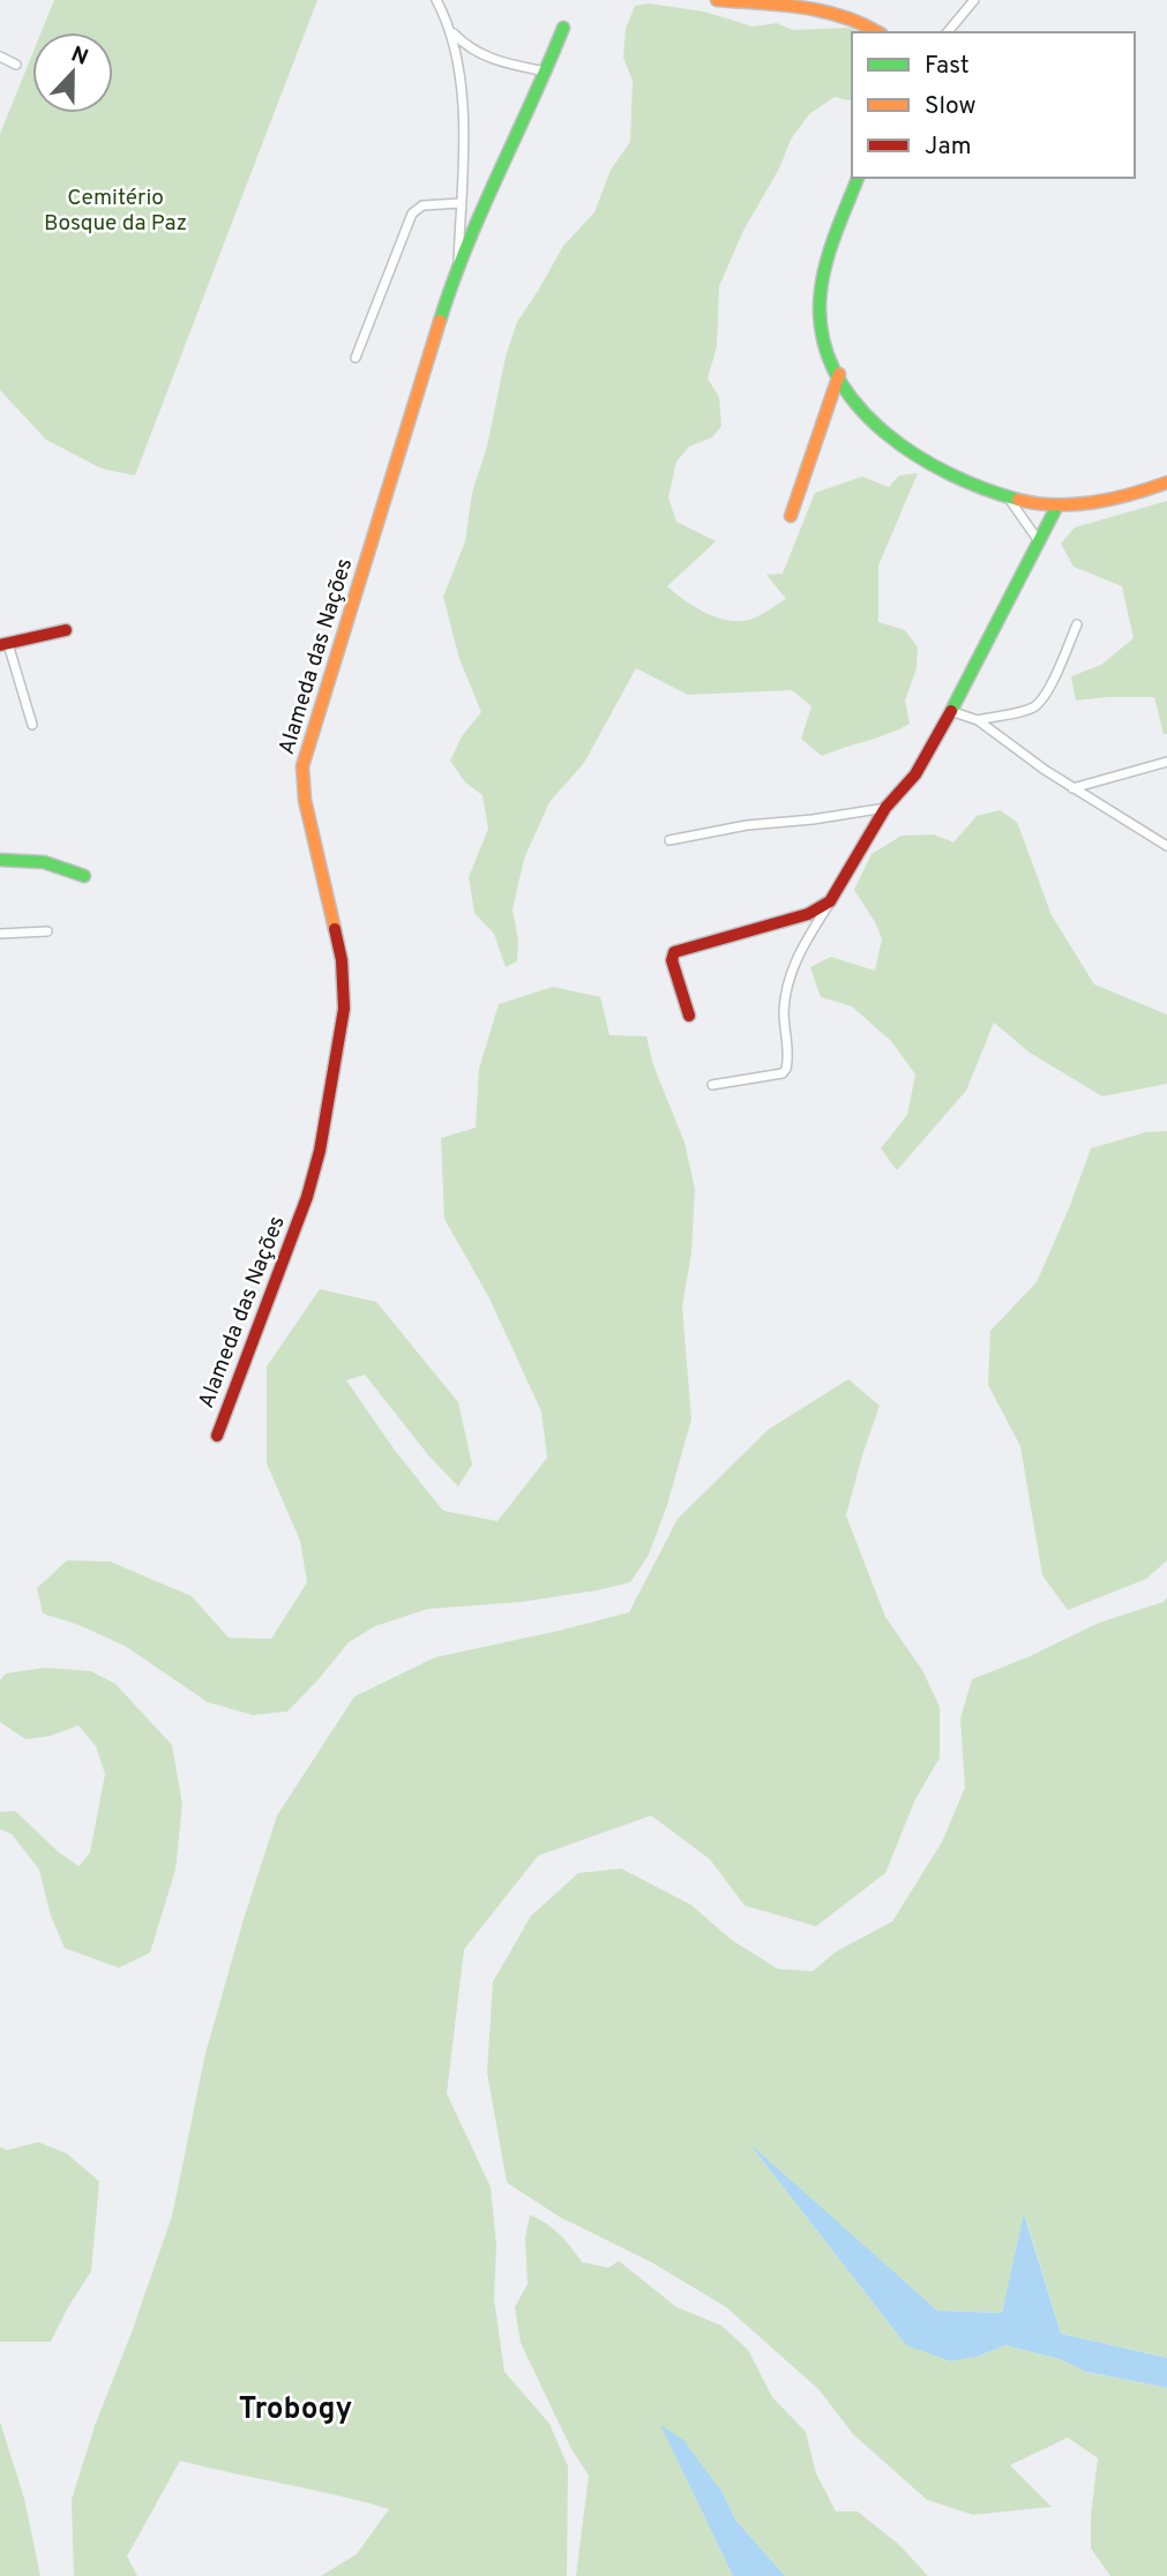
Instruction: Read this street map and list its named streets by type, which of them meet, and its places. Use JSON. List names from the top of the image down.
{
  "streets": {
    "street": ["Alameda das Nações"]
  },
  "districts": ["Trobogy"],
  "parks": ["Cemitério Bosque da Paz"],
  "legend": ["Fast", "Slow", "Jam"],
  "north": "top"
}
